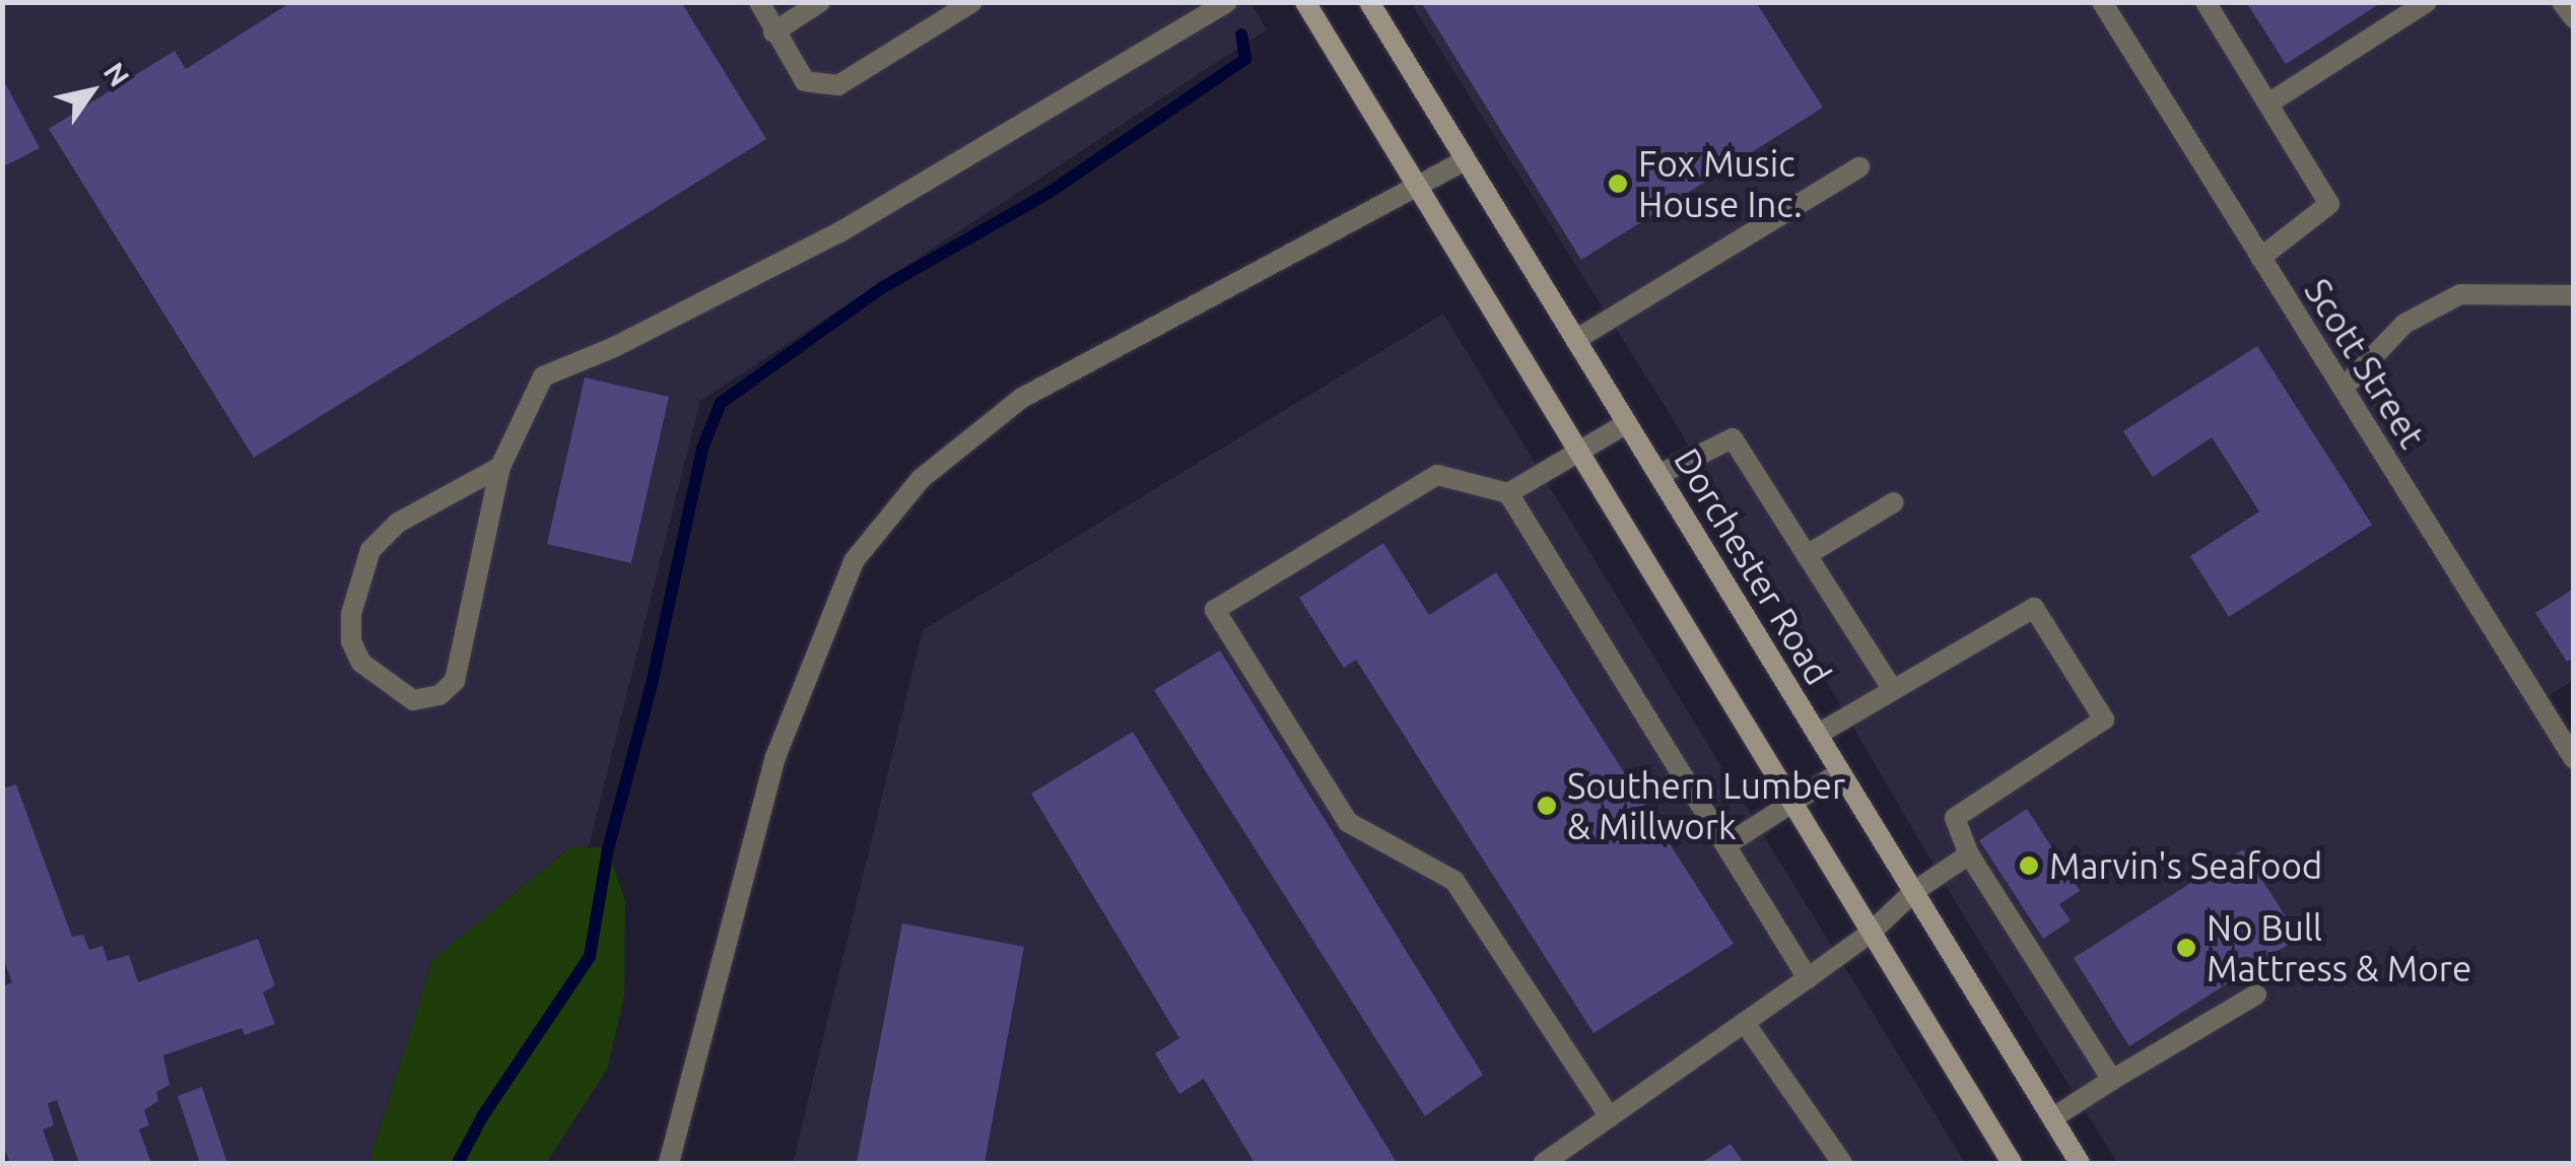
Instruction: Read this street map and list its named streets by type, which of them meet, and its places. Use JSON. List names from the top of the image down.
{
  "streets": {
    "main road": ["Dorchester Road"],
    "street": ["Scott Street"]
  },
  "places": [
    "Fox Music House Inc.",
    "Southern Lumber & Millwork",
    "Marvin's Seafood",
    "No Bull Mattress & More"
  ],
  "north": "top right"
}
